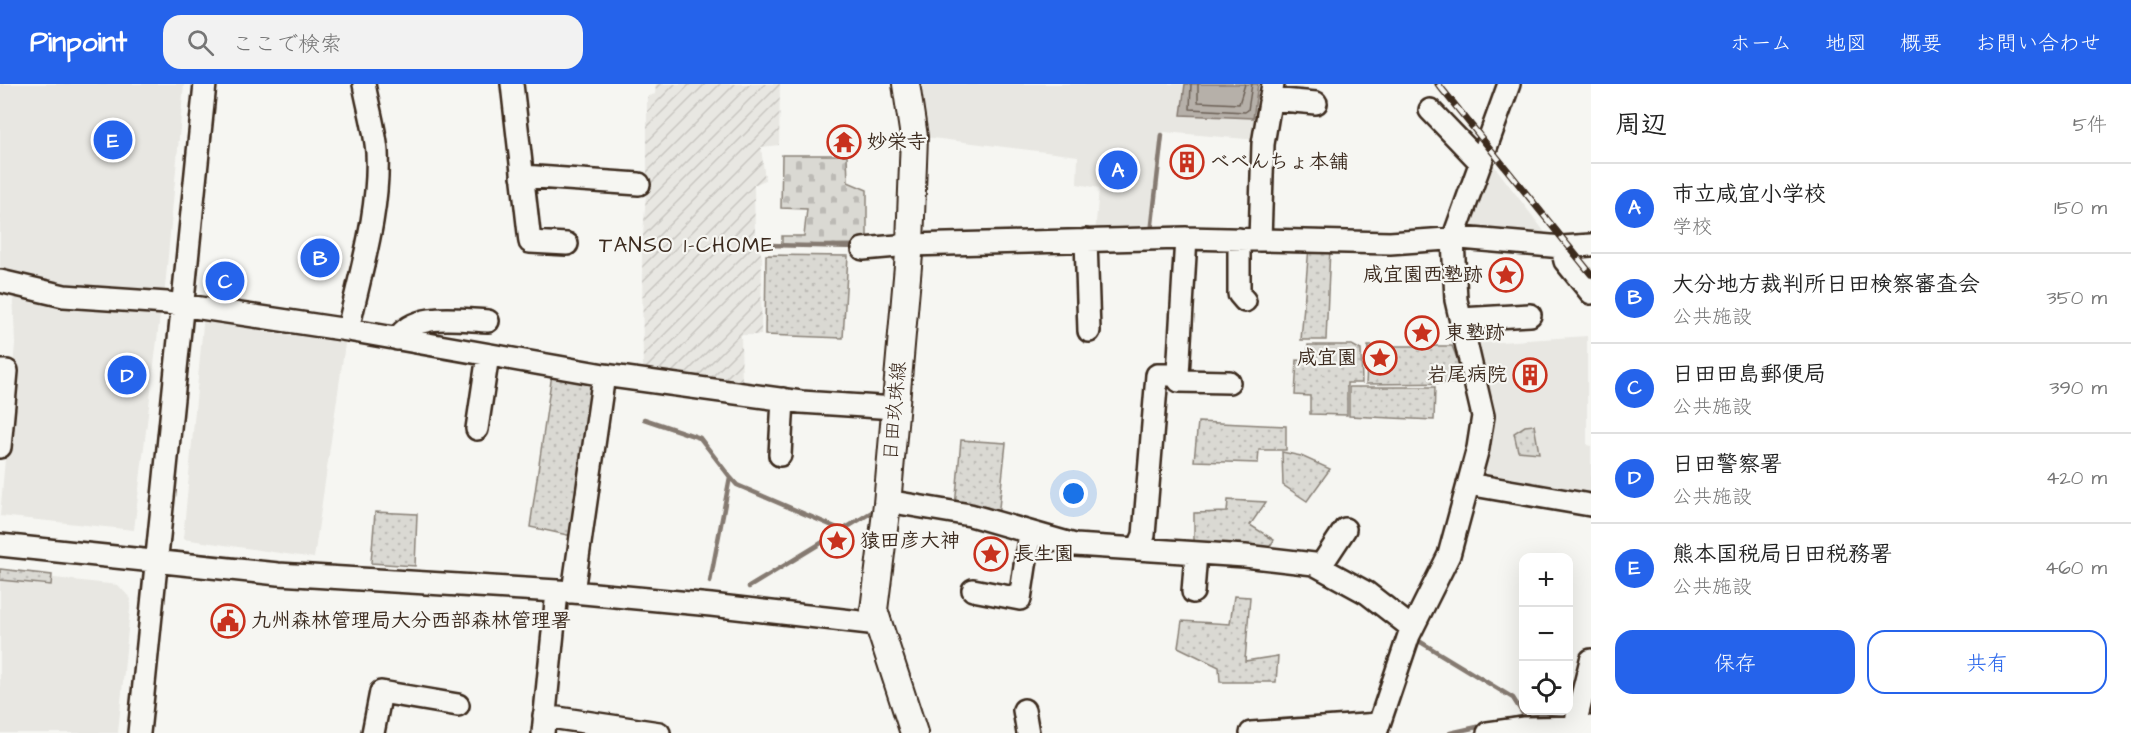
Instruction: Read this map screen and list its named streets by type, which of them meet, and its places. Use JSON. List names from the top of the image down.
{
  "streets": {
    "main road": ["日田玖珠線"]
  },
  "districts": ["TANSO 1-CHOME"],
  "places": {
    "temple": ["妙栄寺"],
    "building": ["べべんちょ本舗", "岩尾病院"],
    "place": [
      "咸宜園西塾跡",
      "東塾跡",
      "咸宜園",
      "猿田彦大神",
      "長生園"
    ],
    "public building": ["九州森林管理局大分西部森林管理署"]
  },
  "page": {
    "header": "Pinpoint",
    "search": "ここで検索",
    "nav": [
      "ホーム",
      "地図",
      "概要",
      "お問い合わせ"
    ],
    "heading": ["周辺", "5件"],
    "pins": [
      "E",
      "A",
      "B",
      "C",
      "D"
    ],
    "list": [
      {
        "mark": "A",
        "name": "市立咸宜小学校",
        "note": "学校",
        "value": "150 m"
      },
      {
        "mark": "B",
        "name": "大分地方裁判所日田検察審査会",
        "note": "公共施設",
        "value": "350 m"
      },
      {
        "mark": "C",
        "name": "日田田島郵便局",
        "note": "公共施設",
        "value": "390 m"
      },
      {
        "mark": "D",
        "name": "日田警察署",
        "note": "公共施設",
        "value": "420 m"
      },
      {
        "mark": "E",
        "name": "熊本国税局日田税務署",
        "note": "公共施設",
        "value": "460 m"
      }
    ],
    "map_buttons": ["+", "−"],
    "buttons": ["保存", "共有"]
  }
}
